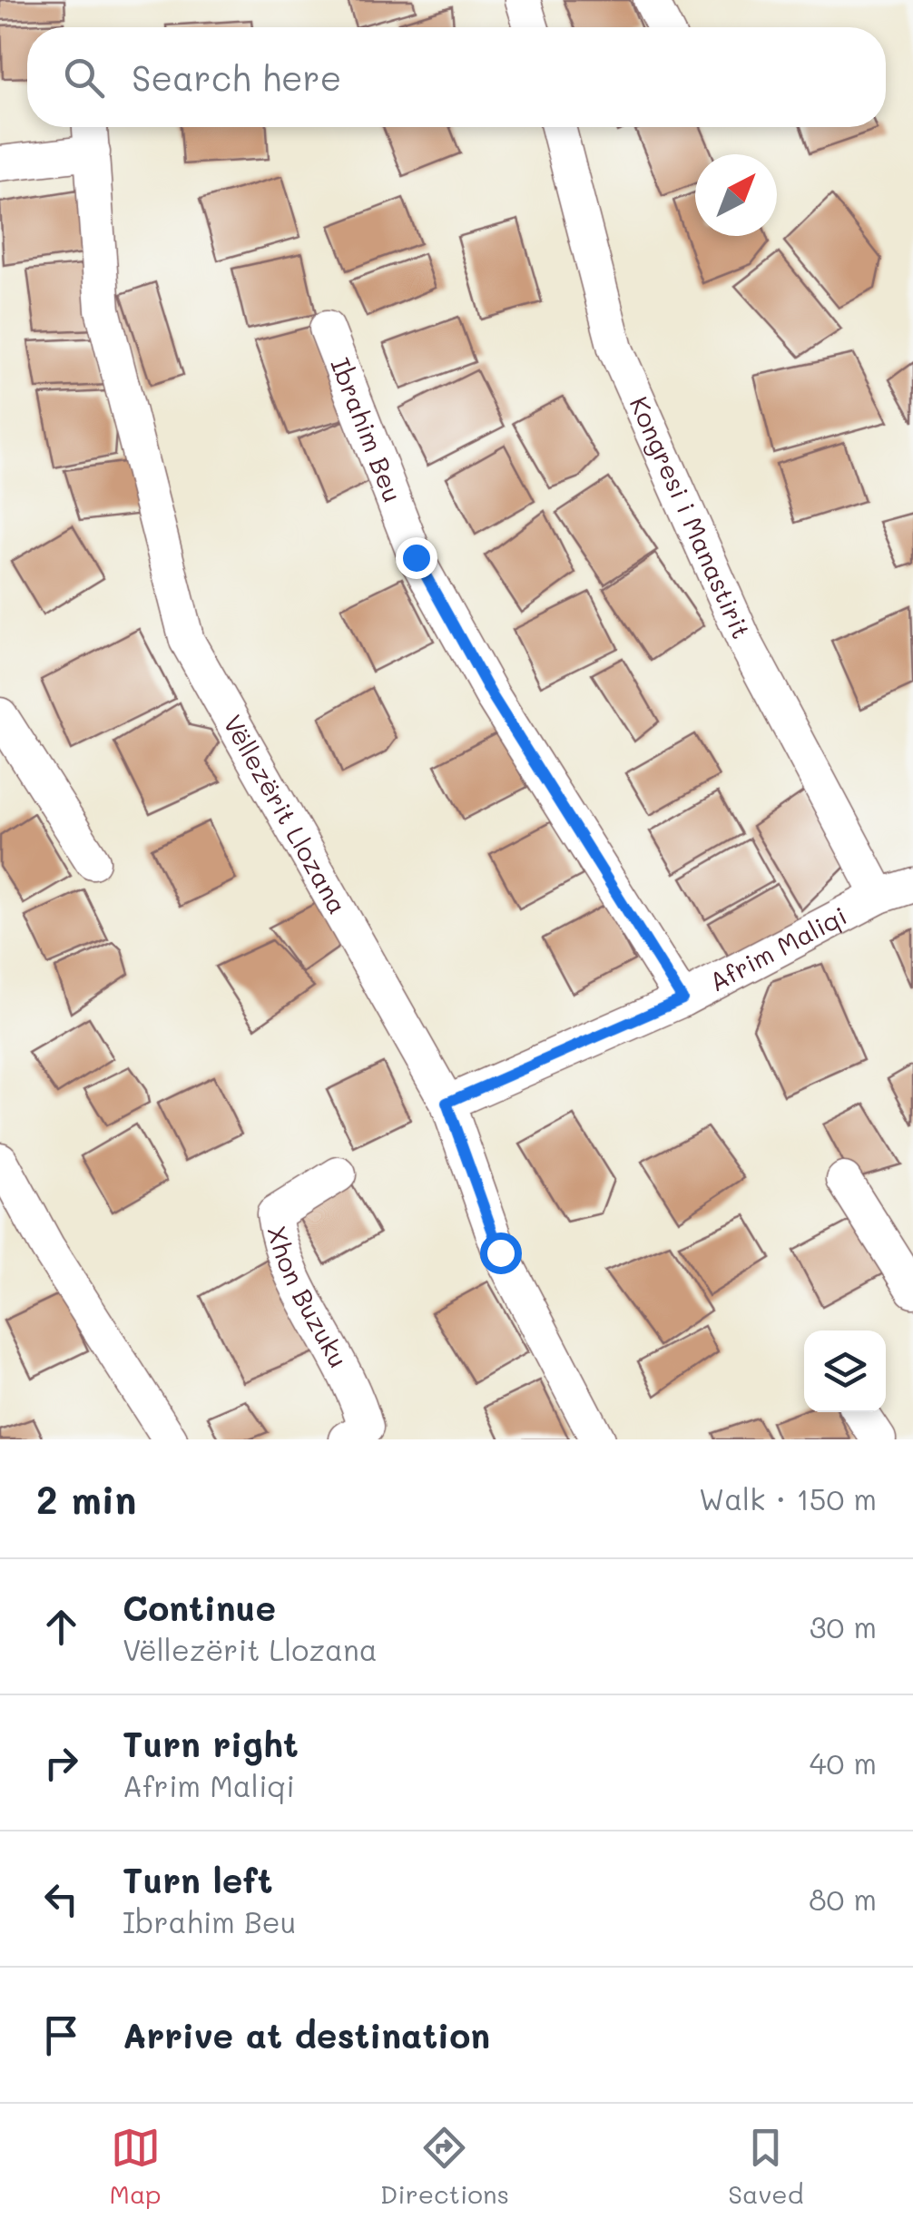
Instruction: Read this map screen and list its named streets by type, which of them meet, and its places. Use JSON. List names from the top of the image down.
{
  "streets": {
    "street": [
      "Ibrahim Beu",
      "Kongresi i Manastirit",
      "Vëllezërit Llozana",
      "Afrim Maliqi",
      "Xhon Buzuku"
    ]
  },
  "crossings": [
    ["Ibrahim Beu", "Afrim Maliqi"],
    ["Kongresi i Manastirit", "Afrim Maliqi"],
    ["Vëllezërit Llozana", "Afrim Maliqi"]
  ],
  "north": "top right",
  "page": {
    "search": "Search here",
    "heading": ["2 min", "Walk · 150 m"],
    "list": [
      ["Continue", "Vëllezërit Llozana", "30 m"],
      ["Turn right", "Afrim Maliqi", "40 m"],
      ["Turn left", "Ibrahim Beu", "80 m"],
      "Arrive at destination"
    ],
    "nav": ["Map", "Directions", "Saved"]
  }
}
